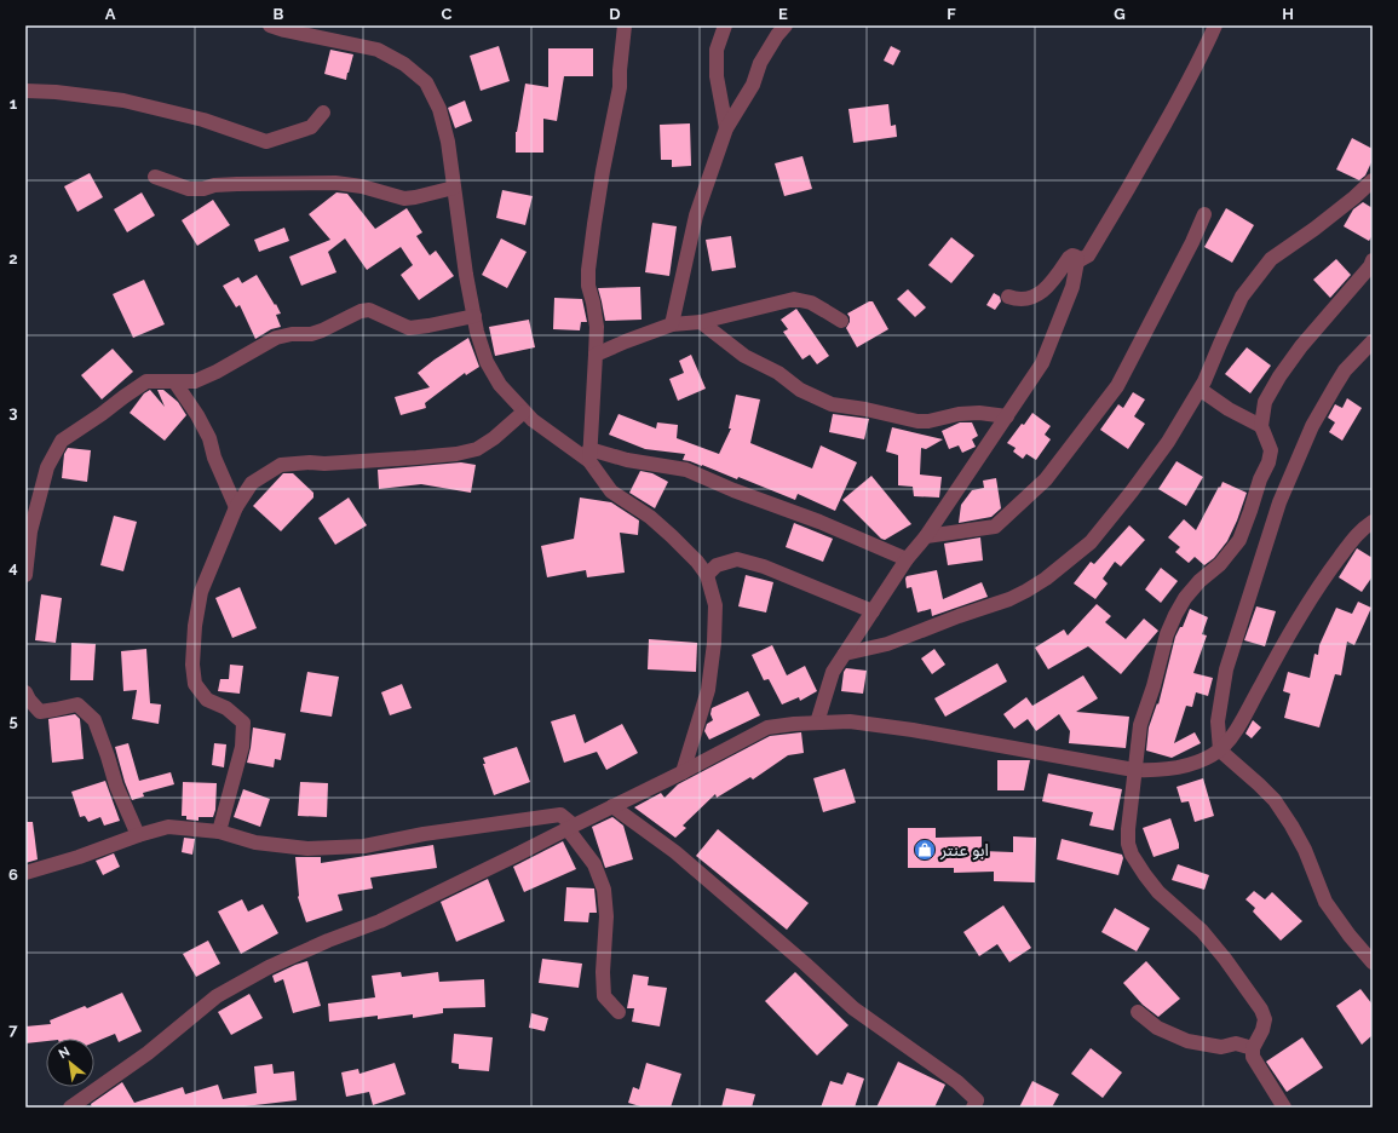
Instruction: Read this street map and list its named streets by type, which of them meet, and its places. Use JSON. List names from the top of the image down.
{
  "places": {
    "shop": ["ابو عنتر"]
  },
  "north": "top left",
  "grid": {
    "columns": [
      "A",
      "B",
      "C",
      "D",
      "E",
      "F",
      "G",
      "H"
    ],
    "rows": [
      "1",
      "2",
      "3",
      "4",
      "5",
      "6",
      "7"
    ]
  }
}
